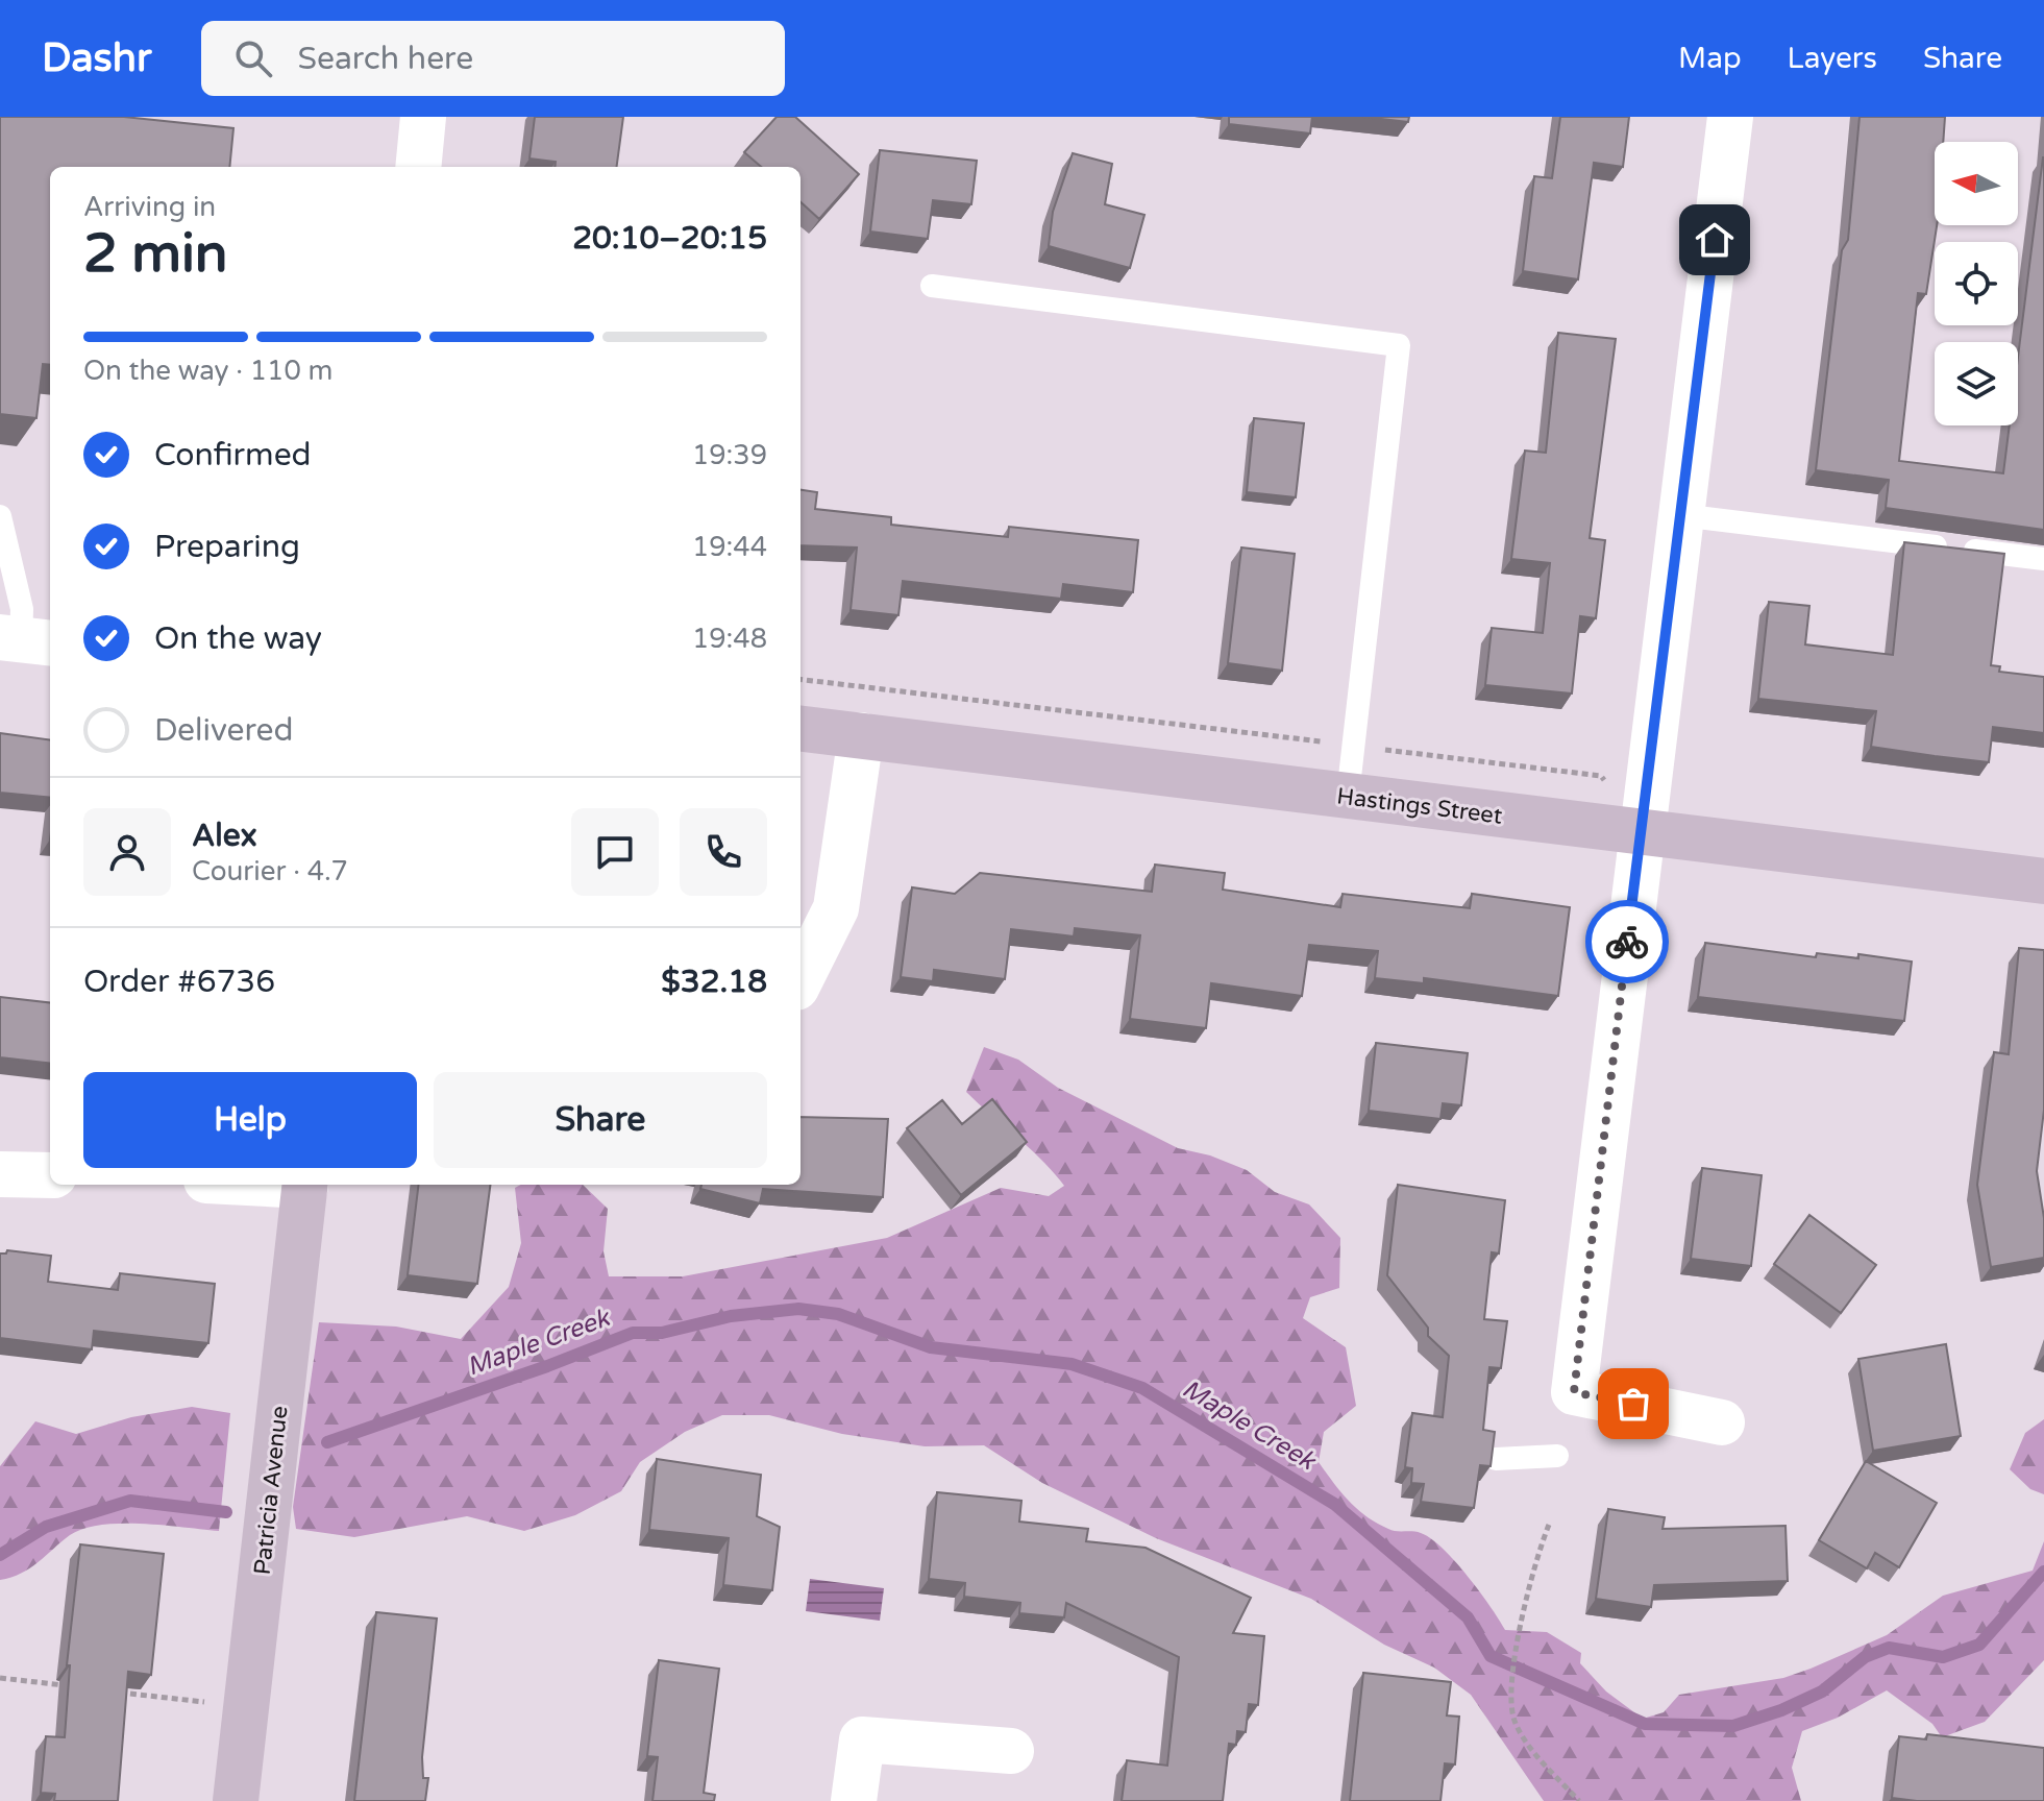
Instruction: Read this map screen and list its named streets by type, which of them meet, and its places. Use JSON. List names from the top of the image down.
{
  "streets": {
    "street": ["Hastings Street", "Patricia Avenue"]
  },
  "water": ["Maple Creek"],
  "north": "left",
  "page": {
    "header": "Dashr",
    "search": "Search here",
    "nav": ["Map", "Layers", "Share"],
    "heading": ["2 min", "Arriving in", "20:10–20:15"],
    "panel": [
      "Alex",
      "Courier · 4.7",
      "Order #6736",
      "$32.18"
    ],
    "bar": "On the way · 110 m",
    "list": [
      ["Confirmed", "19:39"],
      ["Preparing", "19:44"],
      ["On the way", "19:48"],
      "Delivered"
    ],
    "buttons": ["Help", "Share"]
  }
}
